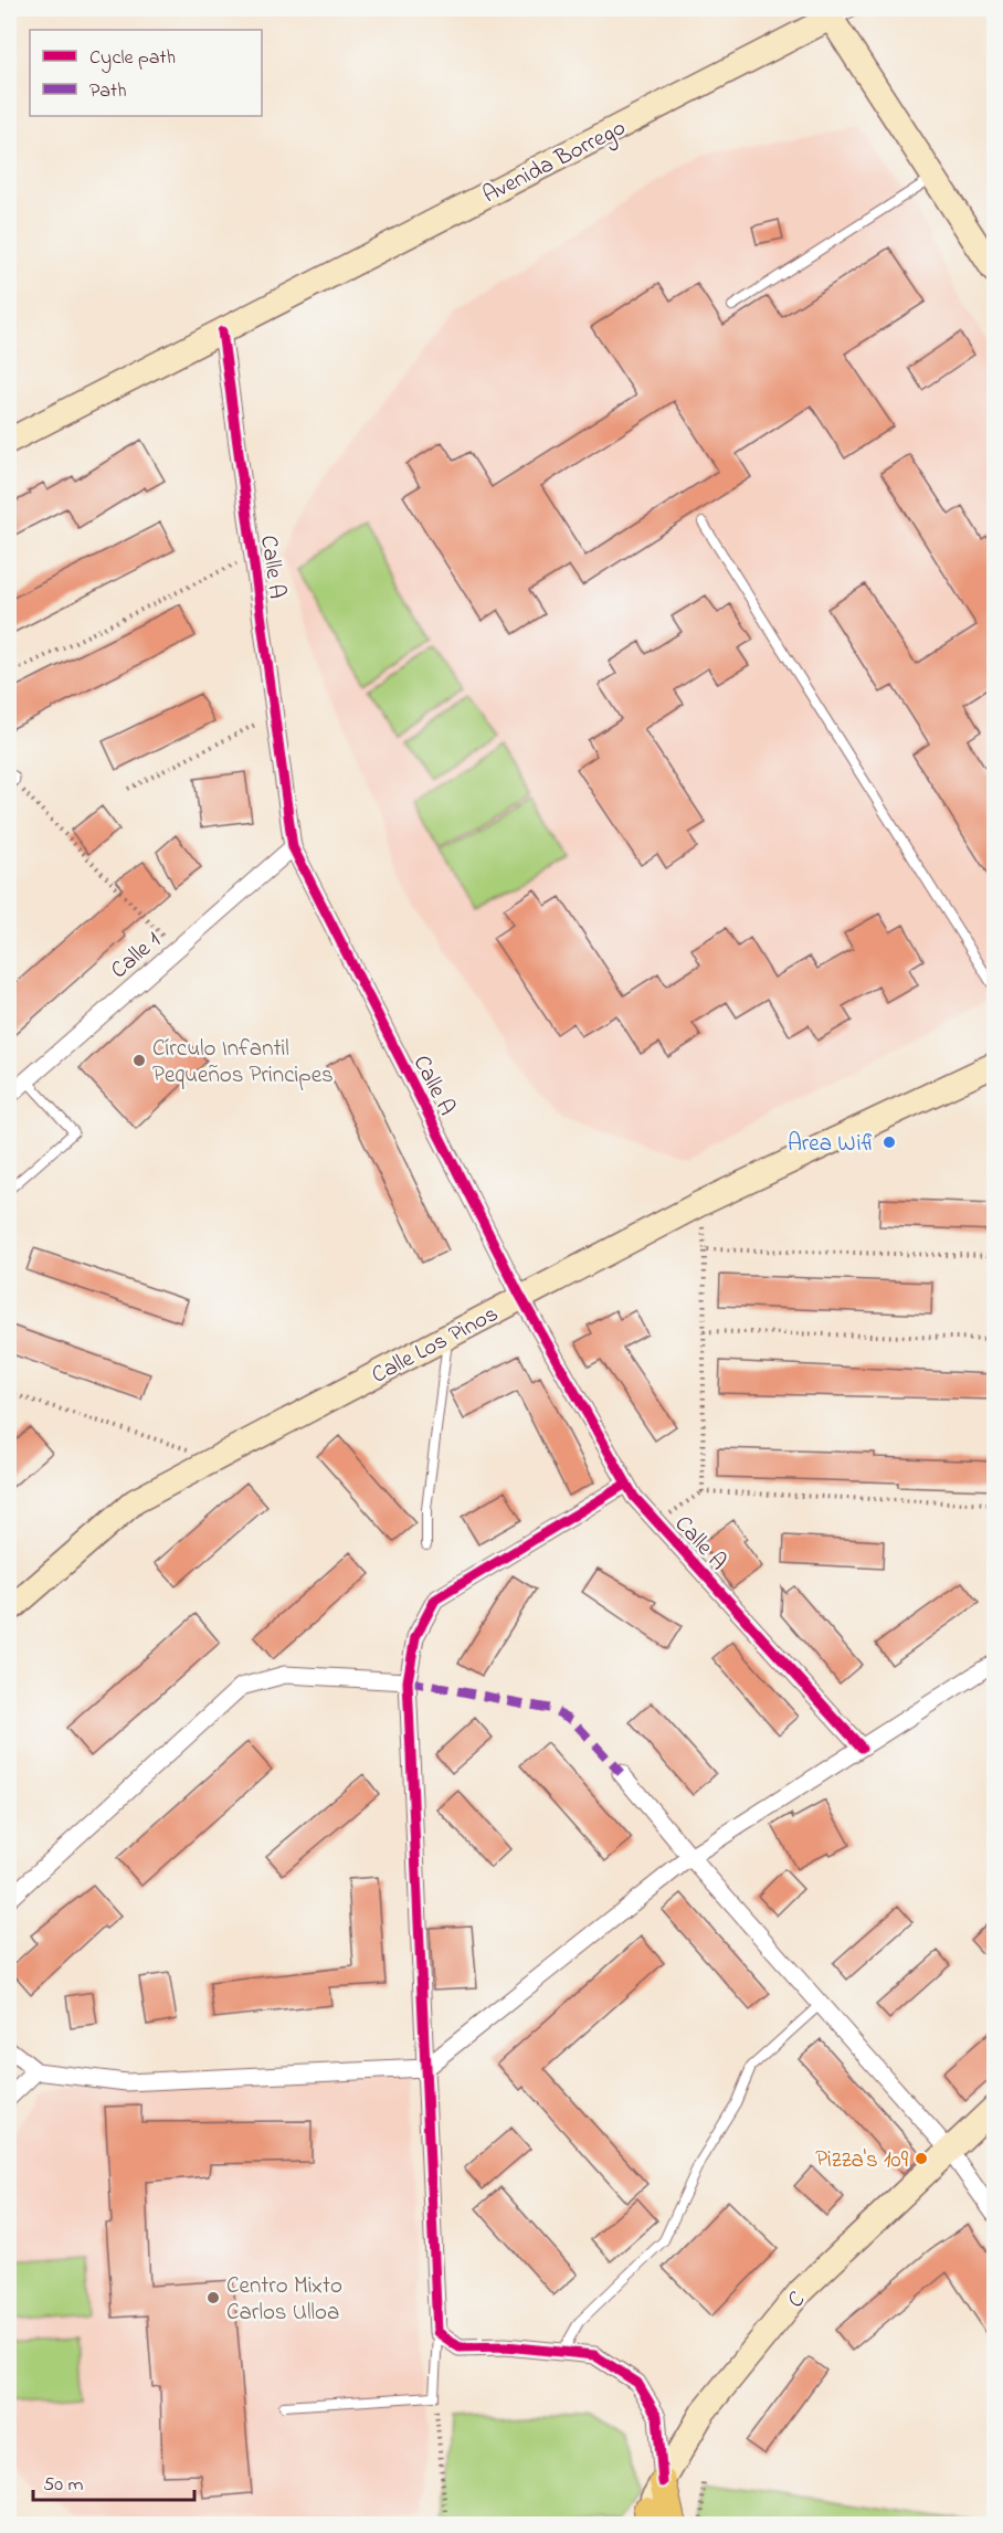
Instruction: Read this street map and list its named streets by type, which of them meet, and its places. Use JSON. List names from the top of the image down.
{
  "streets": {
    "street": [
      "Avenida Borrego",
      "Calle A",
      "Calle 1",
      "Calle Los Pinos",
      "C"
    ]
  },
  "crossings": [
    ["Avenida Borrego", "Calle A"],
    ["Calle A", "Calle 1"],
    ["Calle A", "Calle Los Pinos"]
  ],
  "places": [
    "Círculo Infantil Pequeños Principes",
    "Area Wifi",
    "Pizza's 109",
    "Centro Mixto Carlos Ulloa"
  ],
  "legend": ["Cycle path", "Path"],
  "scale_bar": "50 m"
}
